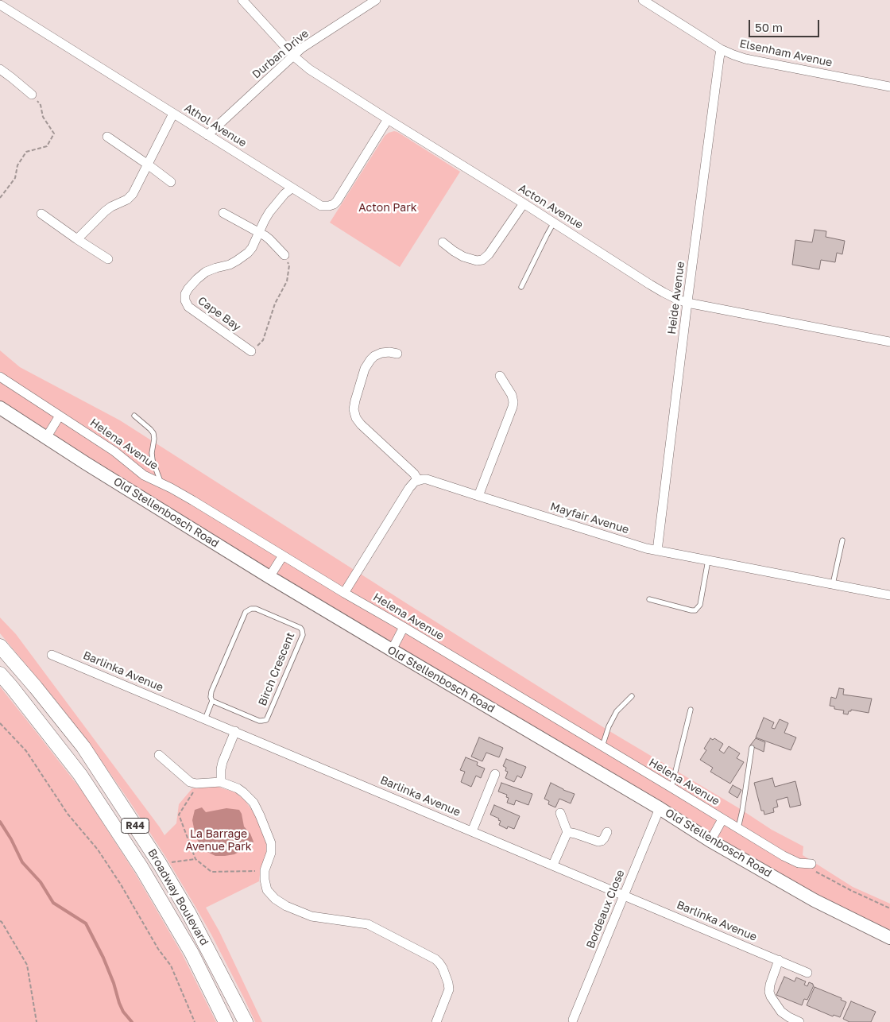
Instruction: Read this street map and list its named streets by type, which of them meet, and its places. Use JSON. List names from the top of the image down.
{
  "streets": {
    "main road": ["R44", "Broadway Boulevard"],
    "street": [
      "Elsenham Avenue",
      "Durban Drive",
      "Athol Avenue",
      "Acton Avenue",
      "Heide Avenue",
      "Cape Bay",
      "Helena Avenue",
      "Old Stellenbosch Road",
      "Mayfair Avenue",
      "Barlinka Avenue",
      "Bordeaux Close"
    ],
    "lane": ["Birch Crescent"]
  },
  "crossings": [
    ["Elsenham Avenue", "Heide Avenue"],
    ["Durban Drive", "Athol Avenue"],
    ["Durban Drive", "Acton Avenue"],
    ["Athol Avenue", "Acton Avenue"],
    ["Athol Avenue", "Cape Bay"],
    ["Acton Avenue", "Heide Avenue"],
    ["Heide Avenue", "Mayfair Avenue"],
    ["Old Stellenbosch Road", "Bordeaux Close"],
    ["Birch Crescent", "Barlinka Avenue"],
    ["Barlinka Avenue", "Bordeaux Close"]
  ],
  "parks": ["Acton Park", "La Barrage Avenue Park"],
  "scale_bar": "50 m"
}
